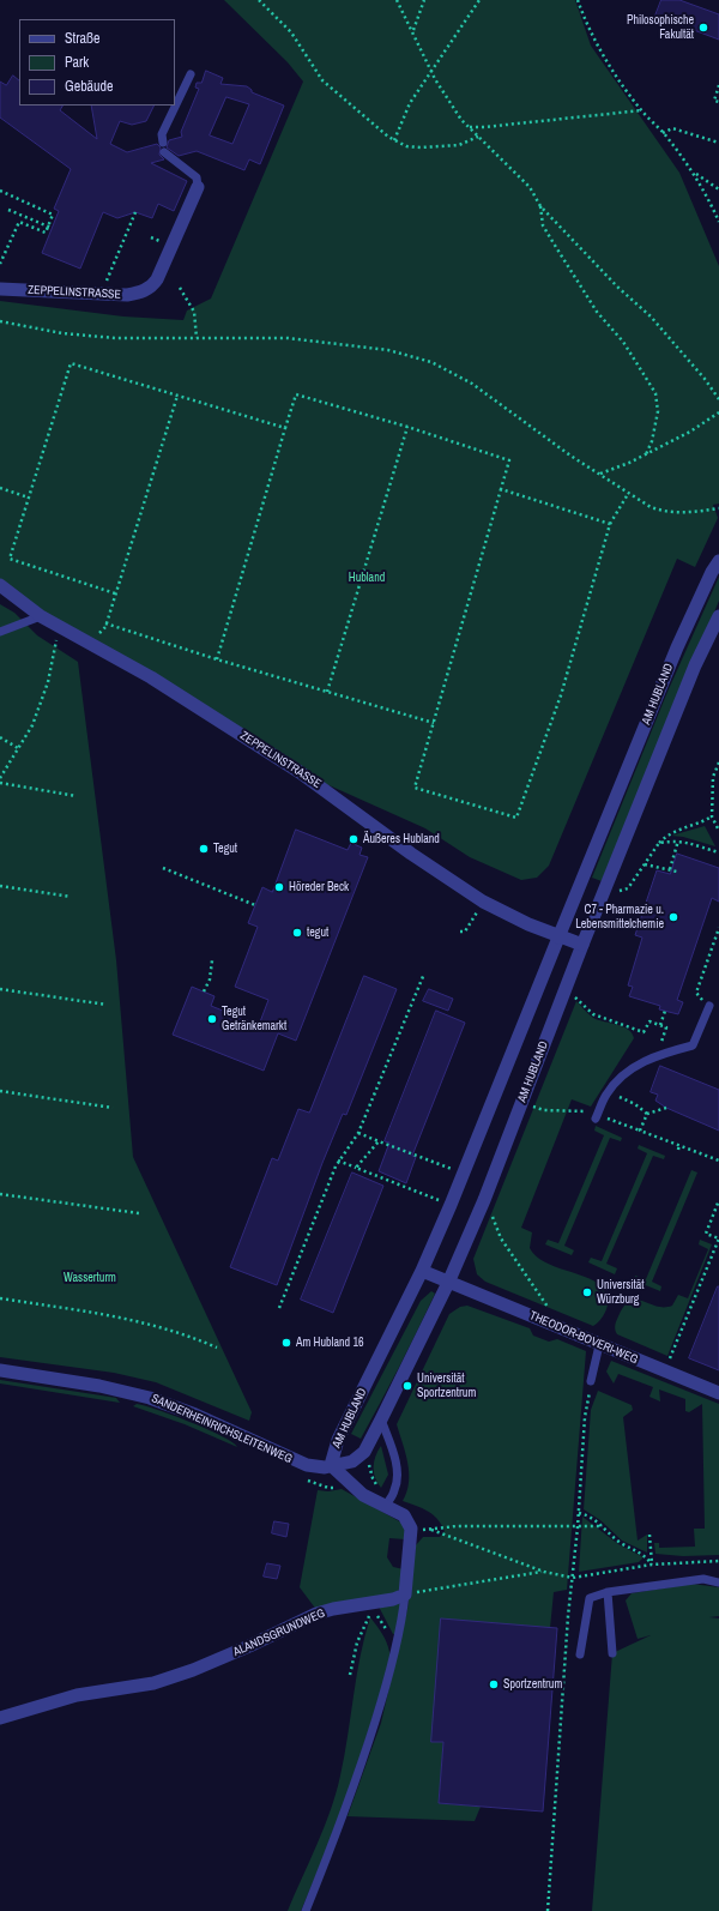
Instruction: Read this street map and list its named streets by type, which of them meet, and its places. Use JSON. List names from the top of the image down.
{
  "streets": {
    "street": [
      "ZEPPELINSTRASSE",
      "AM HUBLAND",
      "THEODOR-BOVERI-WEG",
      "SANDERHEINRICHSLEITENWEG",
      "ALANDSGRUNDWEG"
    ]
  },
  "crossings": [
    ["ZEPPELINSTRASSE", "AM HUBLAND"],
    ["AM HUBLAND", "THEODOR-BOVERI-WEG"],
    ["AM HUBLAND", "SANDERHEINRICHSLEITENWEG"]
  ],
  "parks": ["Hubland", "Wasserturm"],
  "places": [
    "Philosophische Fakultät",
    "Äußeres Hubland",
    "Tegut",
    "Höreder Beck",
    "C7 - Pharmazie u. Lebensmittelchemie",
    "tegut",
    "Tegut Getränkemarkt",
    "Universität Würzburg",
    "Am Hubland 16",
    "Universität Sportzentrum",
    "Sportzentrum"
  ],
  "legend": ["Straße", "Park", "Gebäude"]
}
